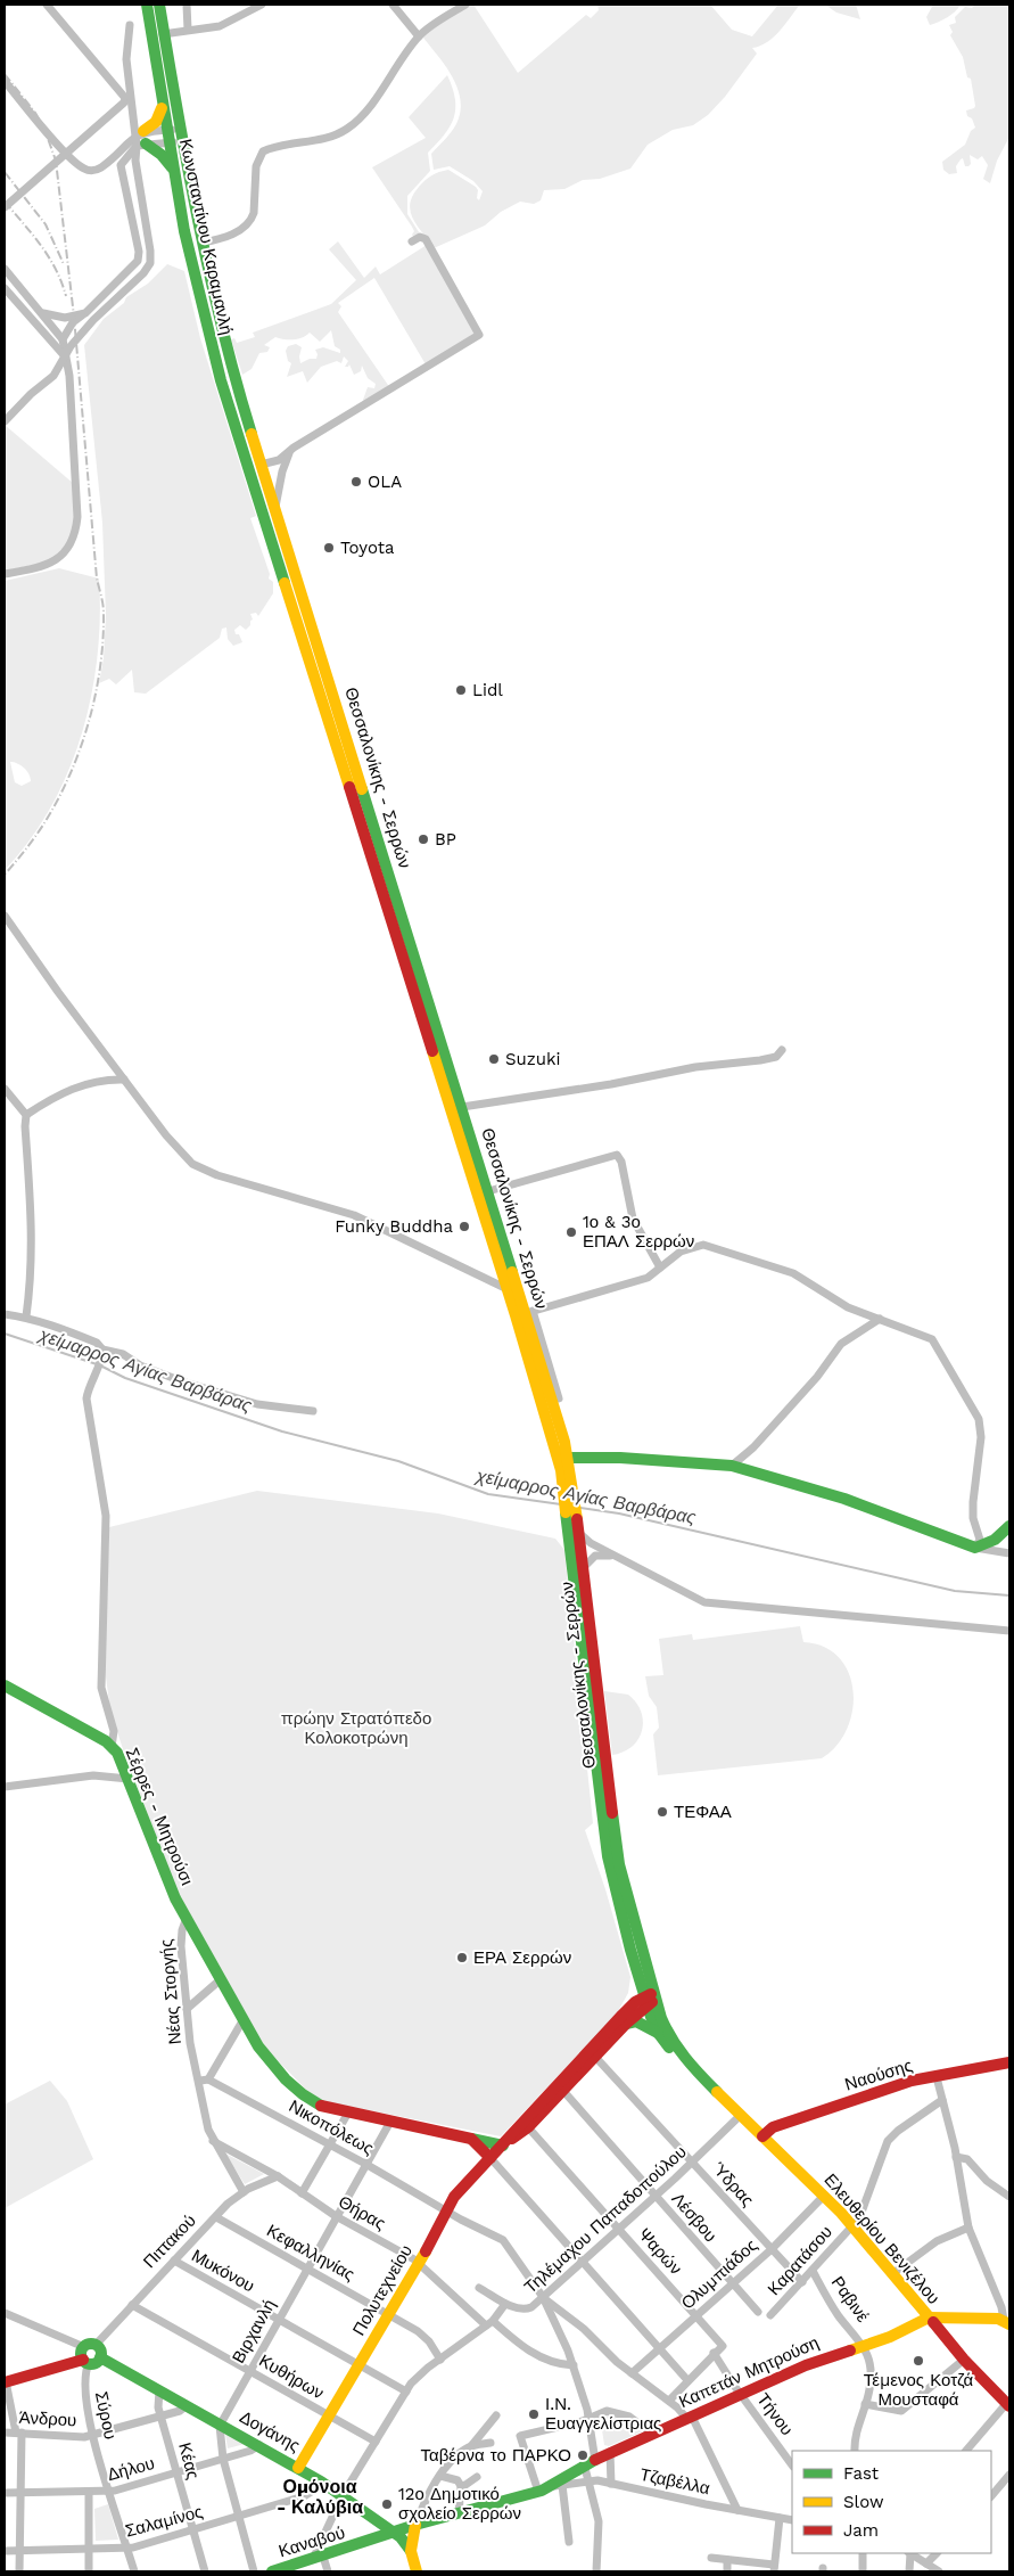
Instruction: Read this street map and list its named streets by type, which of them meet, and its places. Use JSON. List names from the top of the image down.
{
  "streets": {
    "main road": [
      "Κωνσταντίνου Καραμανλή",
      "Θεσσαλονίκης - Σερρών",
      "Σέρρες - Μητρούσι",
      "Ναούσης",
      "Ελευθερίου Βενιζέλου",
      "Πολυτεχνείου",
      "Καπετάν Μητρούση",
      "Δογάνης",
      "Καναβού"
    ],
    "street": [
      "Νέας Στοργής",
      "Νικοπόλεως",
      "Ύδρας",
      "Θήρας",
      "Λέσβου",
      "Τηλέμαχου Παπαδοπούλου",
      "Πιττακού",
      "Ψαρών",
      "Κεφαλληνίας",
      "Καρατάσου",
      "Μυκόνου",
      "Ολυμπιάδος",
      "Ραβινέ",
      "Βιρχανλή",
      "Κυθήρων",
      "Τήνου",
      "Σύρου",
      "Άνδρου",
      "Κέας",
      "Δήλου",
      "Τζαβέλλα",
      "Σαλαμίνος"
    ]
  },
  "crossings": [
    ["Κωνσταντίνου Καραμανλή", "Θεσσαλονίκης - Σερρών"],
    ["Θεσσαλονίκης - Σερρών", "Ελευθερίου Βενιζέλου"],
    ["Θεσσαλονίκης - Σερρών", "Πολυτεχνείου"],
    ["Σέρρες - Μητρούσι", "Νέας Στοργής"],
    ["Σέρρες - Μητρούσι", "Πολυτεχνείου"],
    ["Σέρρες - Μητρούσι", "Βιρχανλή"],
    ["Νέας Στοργής", "Νικοπόλεως"],
    ["Νέας Στοργής", "Θήρας"],
    ["Νέας Στοργής", "Πιττακού"],
    ["Ναούσης", "Ελευθερίου Βενιζέλου"],
    ["Νικοπόλεως", "Τηλέμαχου Παπαδοπούλου"],
    ["Νικοπόλεως", "Πολυτεχνείου"],
    ["Νικοπόλεως", "Βιρχανλή"],
    ["Ύδρας", "Τηλέμαχου Παπαδοπούλου"],
    ["Ύδρας", "Καρατάσου"],
    ["Ύδρας", "Ολυμπιάδος"],
    ["Ύδρας", "Πολυτεχνείου"],
    ["Θήρας", "Πιττακού"],
    ["Θήρας", "Πολυτεχνείου"],
    ["Θήρας", "Βιρχανλή"],
    ["Λέσβου", "Τηλέμαχου Παπαδοπούλου"],
    ["Λέσβου", "Ολυμπιάδος"],
    ["Λέσβου", "Πολυτεχνείου"],
    ["Τηλέμαχου Παπαδοπούλου", "Ελευθερίου Βενιζέλου"],
    ["Τηλέμαχου Παπαδοπούλου", "Ψαρών"],
    ["Ελευθερίου Βενιζέλου", "Καρατάσου"],
    ["Ελευθερίου Βενιζέλου", "Ολυμπιάδος"],
    ["Ελευθερίου Βενιζέλου", "Πολυτεχνείου"],
    ["Ελευθερίου Βενιζέλου", "Καπετάν Μητρούση"],
    ["Πιττακού", "Κεφαλληνίας"],
    ["Πιττακού", "Μυκόνου"],
    ["Πιττακού", "Κυθήρων"],
    ["Πιττακού", "Σύρου"],
    ["Πιττακού", "Δογάνης"],
    ["Ψαρών", "Ολυμπιάδος"],
    ["Ψαρών", "Πολυτεχνείου"],
    ["Ψαρών", "Τήνου"],
    ["Κεφαλληνίας", "Πολυτεχνείου"],
    ["Κεφαλληνίας", "Βιρχανλή"],
    ["Καρατάσου", "Ραβινέ"],
    ["Μυκόνου", "Πολυτεχνείου"],
    ["Μυκόνου", "Βιρχανλή"],
    ["Πολυτεχνείου", "Κυθήρων"],
    ["Πολυτεχνείου", "Δογάνης"],
    ["Ραβινέ", "Καπετάν Μητρούση"],
    ["Βιρχανλή", "Κυθήρων"],
    ["Βιρχανλή", "Δογάνης"],
    ["Καπετάν Μητρούση", "Τήνου"],
    ["Καπετάν Μητρούση", "Δογάνης"],
    ["Καπετάν Μητρούση", "Τζαβέλλα"],
    ["Καπετάν Μητρούση", "Καναβού"],
    ["Σύρου", "Άνδρου"],
    ["Σύρου", "Δογάνης"],
    ["Σύρου", "Δήλου"],
    ["Σύρου", "Σαλαμίνος"],
    ["Άνδρου", "Δογάνης"],
    ["Άνδρου", "Κέας"],
    ["Δογάνης", "Κέας"],
    ["Δογάνης", "Δήλου"],
    ["Δογάνης", "Σαλαμίνος"],
    ["Δογάνης", "Καναβού"],
    ["Κέας", "Δήλου"],
    ["Κέας", "Σαλαμίνος"]
  ],
  "districts": ["Ομόνοια - Καλύβια"],
  "water": ["χείμαρρος Αγίας Βαρβάρας"],
  "parks": ["πρώην Στρατόπεδο Κολοκοτρώνη"],
  "places": [
    "OLA",
    "Toyota",
    "Lidl",
    "BP",
    "Suzuki",
    "Funky Buddha",
    "1ο & 3ο ΕΠΑΛ Σερρών",
    "ΤΕΦΑΑ",
    "ΕΡΑ Σερρών",
    "Τέμενος Κοτζά Μουσταφά",
    "Ι.Ν. Ευαγγελίστριας",
    "Ταβέρνα το ΠΑΡΚΟ",
    "12ο Δημοτικό σχολείο Σερρών"
  ],
  "legend": ["Fast", "Slow", "Jam"]
}
